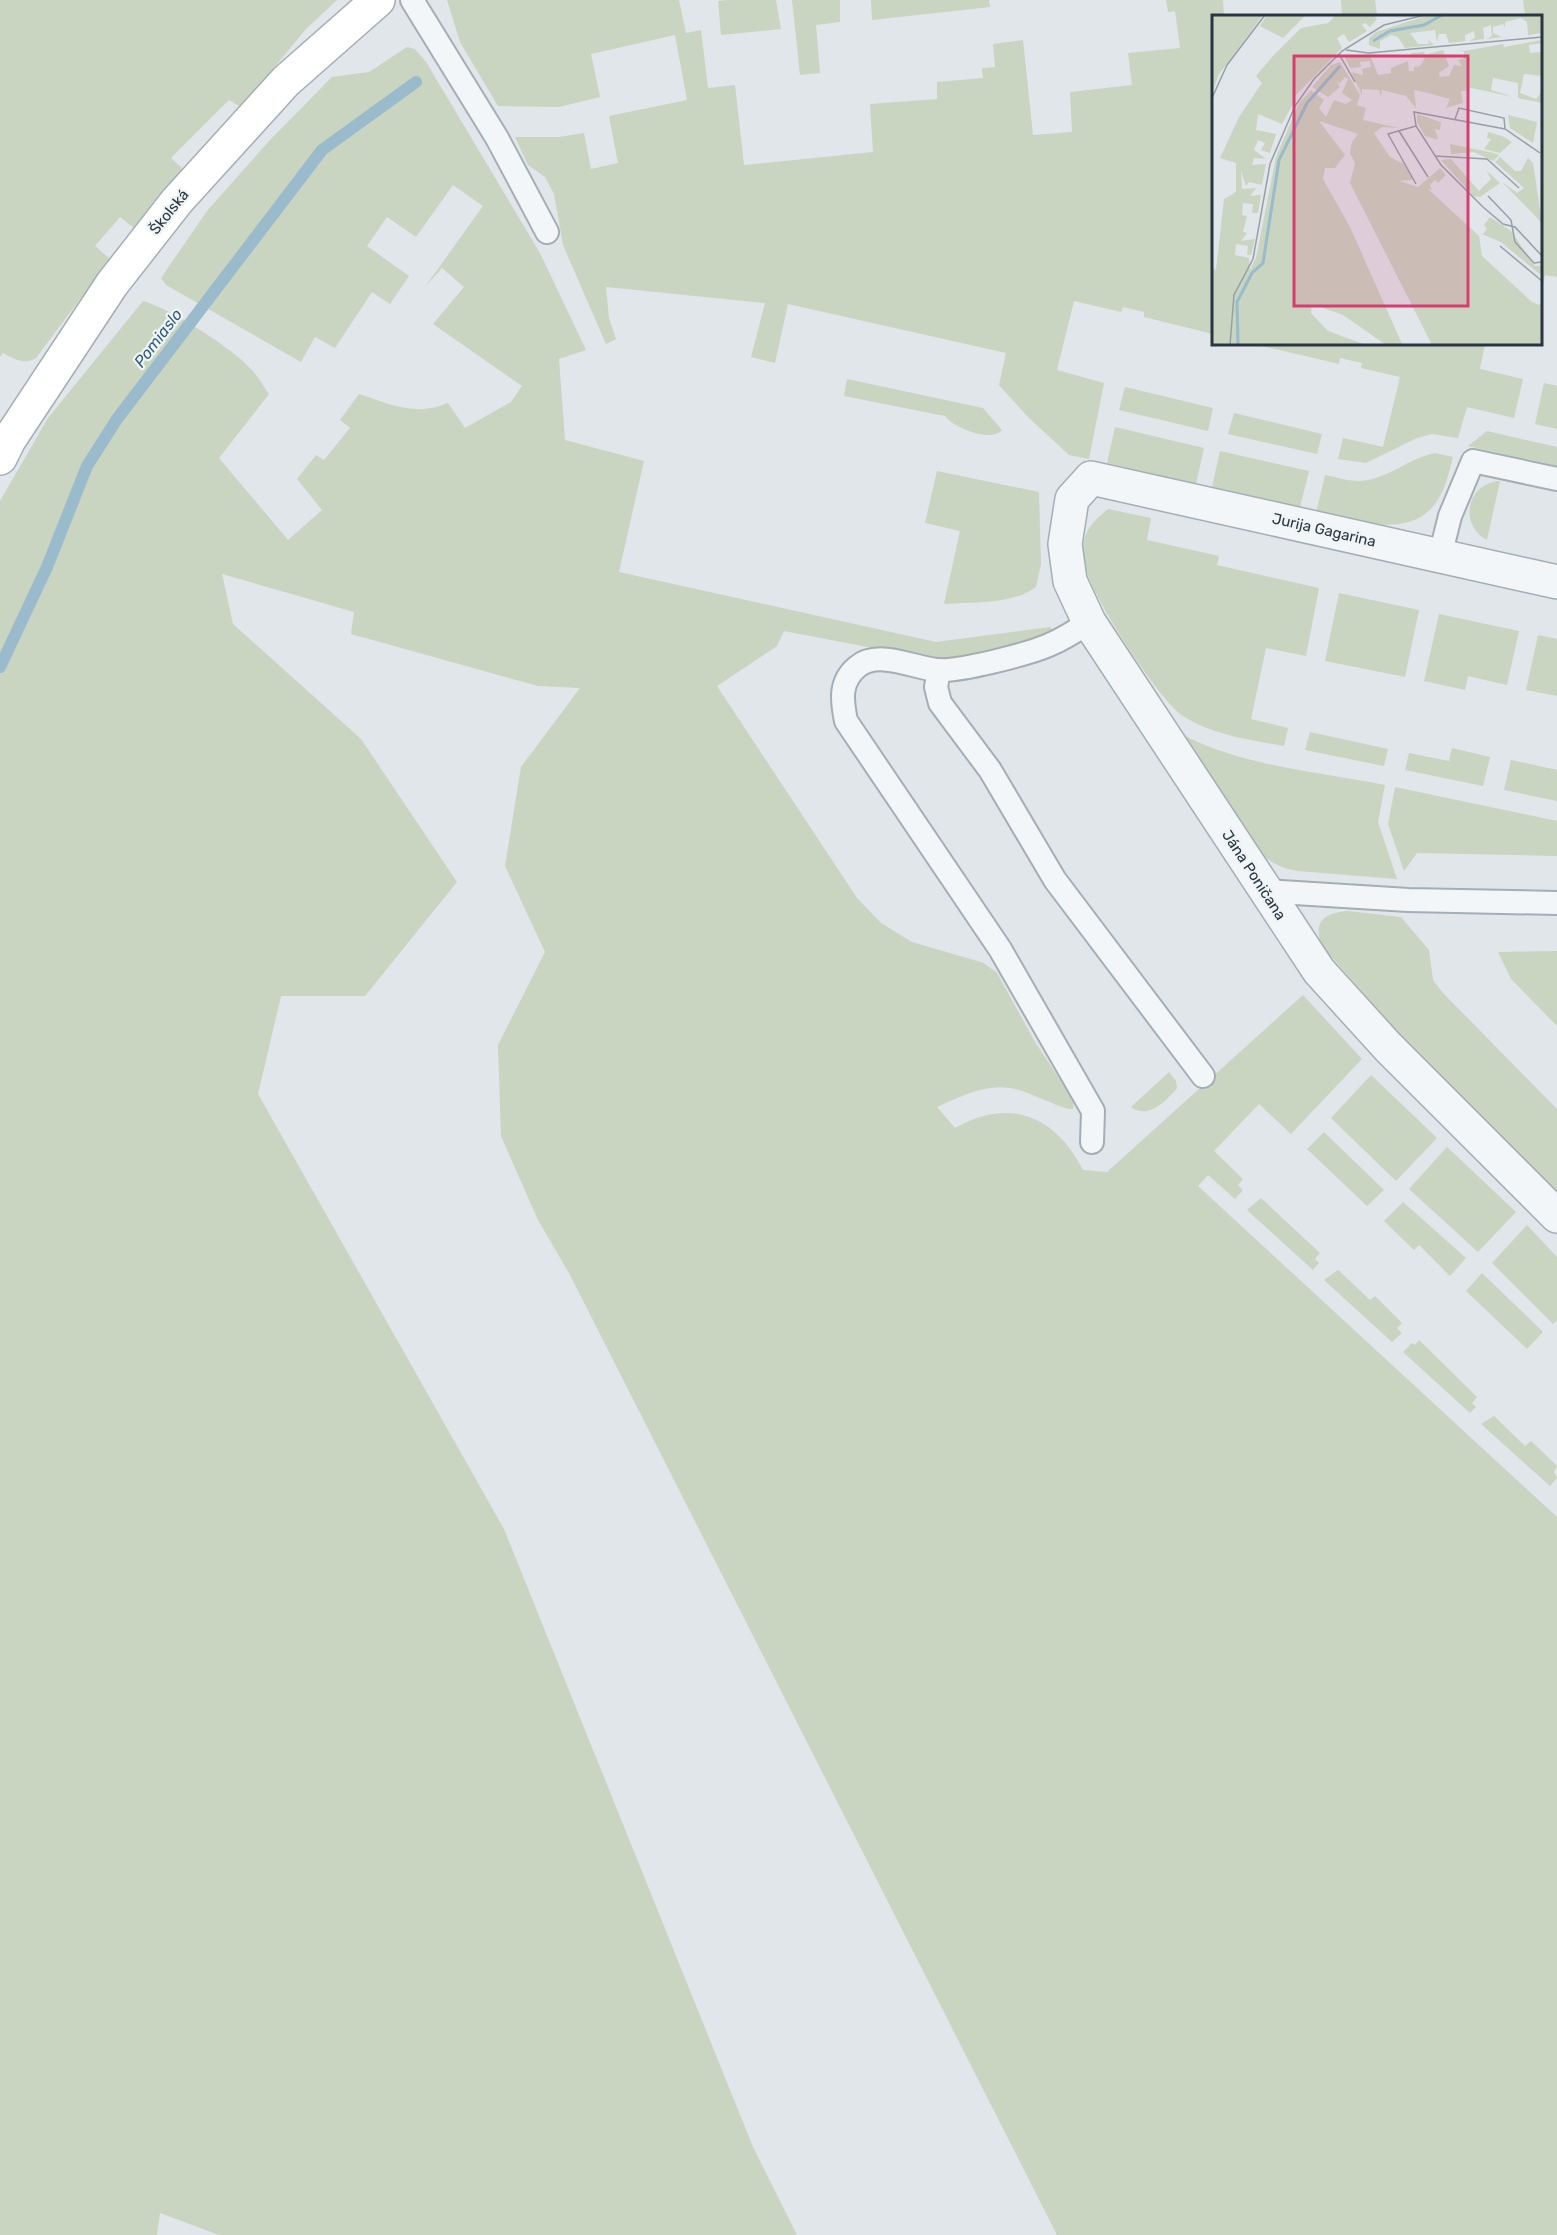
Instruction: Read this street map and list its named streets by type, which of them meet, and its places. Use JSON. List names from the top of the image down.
{
  "streets": {
    "street": ["Školská", "Jurija Gagarina", "Jána Poničana"]
  },
  "crossings": [
    ["Jurija Gagarina", "Jána Poničana"]
  ],
  "water": ["Pomiaslo"]
}
